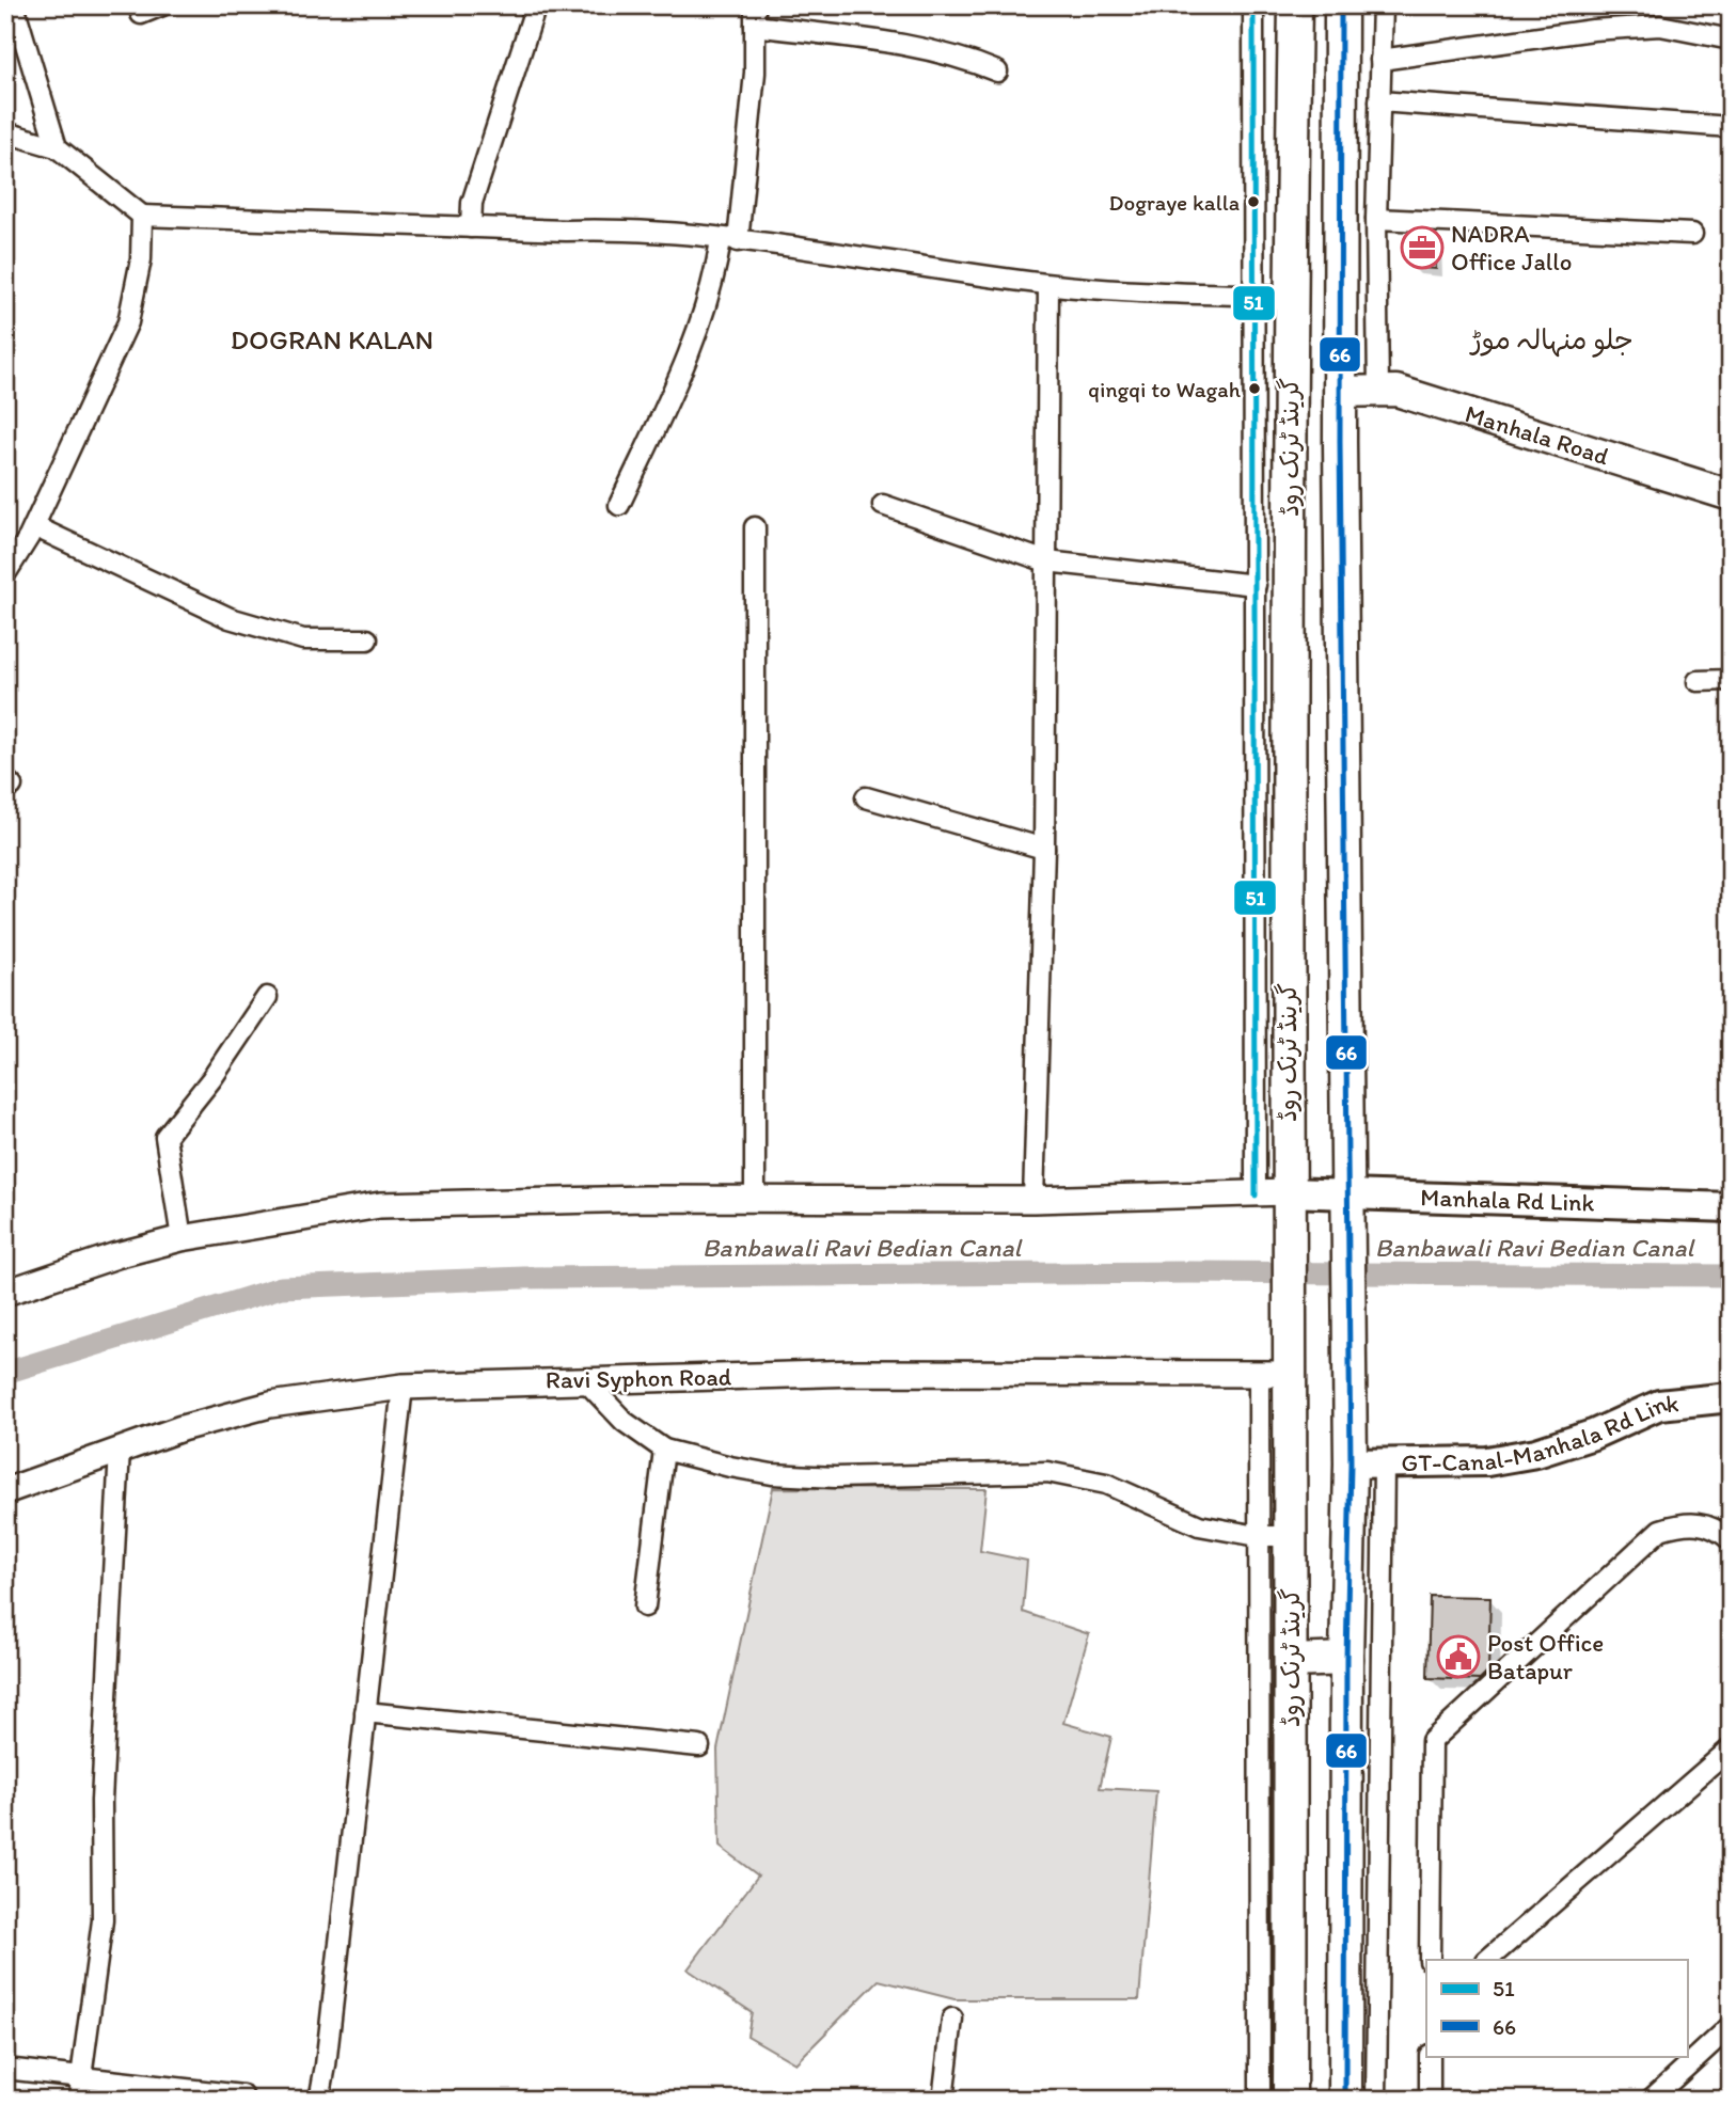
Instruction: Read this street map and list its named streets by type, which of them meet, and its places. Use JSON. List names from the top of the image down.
{
  "streets": {
    "highway": ["گرینڈ ٹرنک روڈ"],
    "main road": ["Manhala Road", "Manhala Rd Link", "GT-Canal-Manhala Rd Link"],
    "street": ["Ravi Syphon Road"]
  },
  "crossings": [
    ["Manhala Road", "گرینڈ ٹرنک روڈ"],
    ["گرینڈ ٹرنک روڈ", "Manhala Rd Link"],
    ["گرینڈ ٹرنک روڈ", "Ravi Syphon Road"],
    ["گرینڈ ٹرنک روڈ", "GT-Canal-Manhala Rd Link"]
  ],
  "districts": ["DOGRAN KALAN", "جلو منہالہ موڑ"],
  "water": ["Banbawali Ravi Bedian Canal"],
  "places": {
    "other": ["Dograye kalla", "qingqi to Wagah"],
    "office": ["NADRA Office Jallo"],
    "public building": ["Post Office Batapur"]
  },
  "lines": ["transit line 51", "transit line 66"],
  "legend": ["51", "66"]
}
